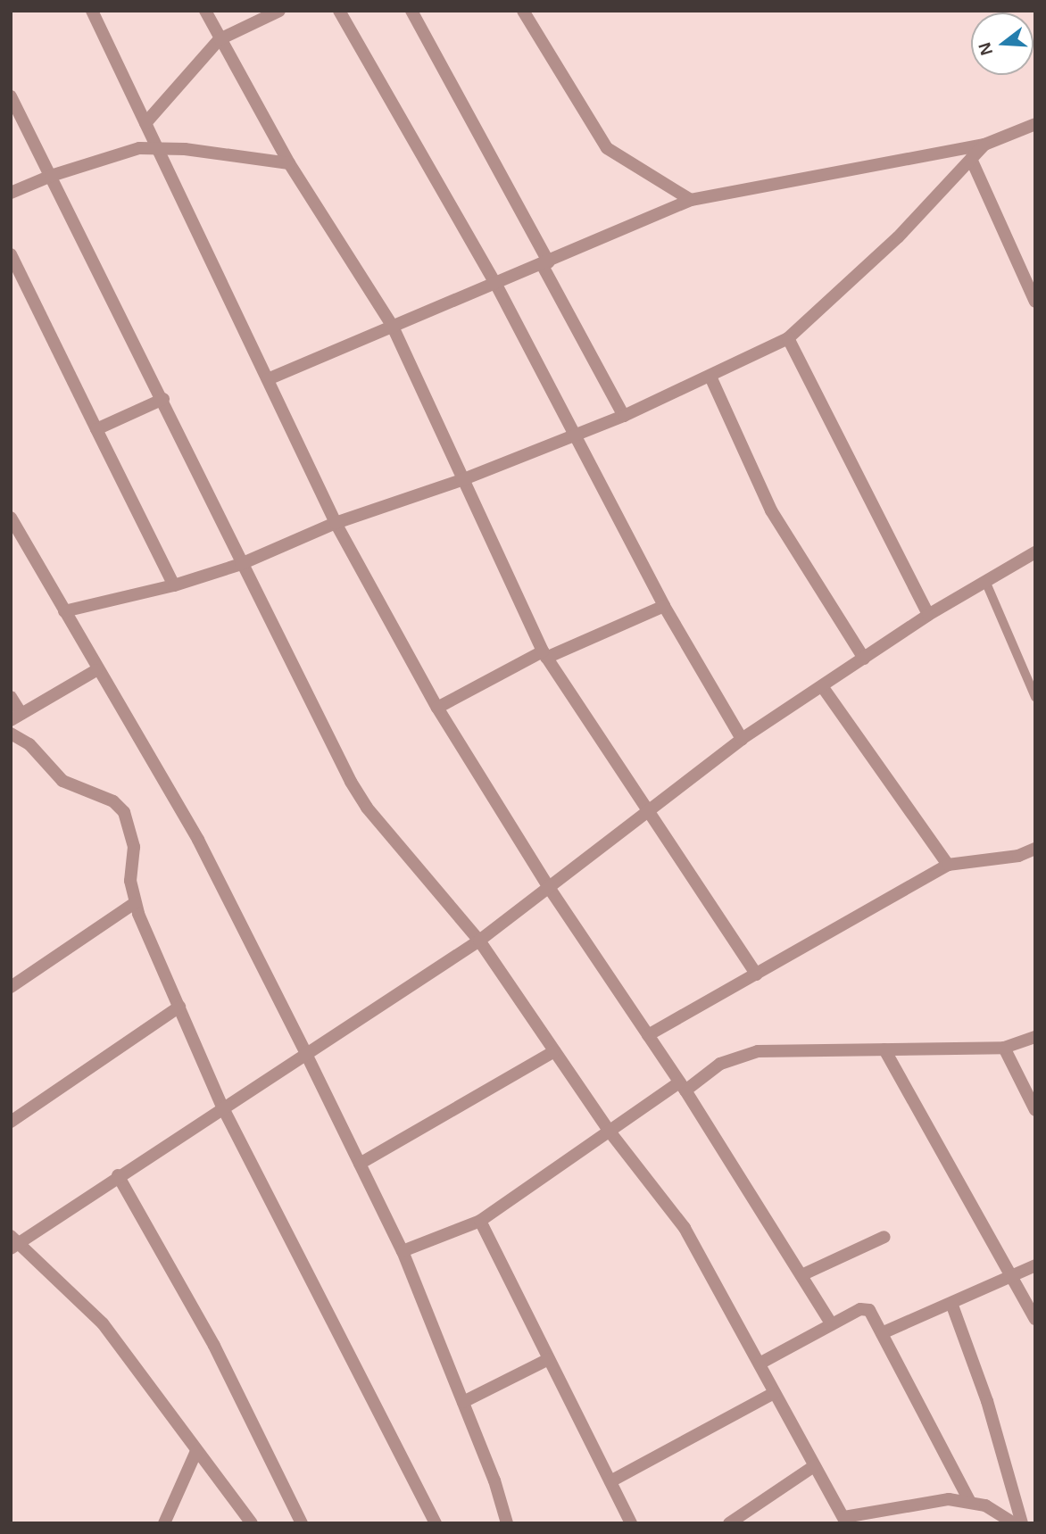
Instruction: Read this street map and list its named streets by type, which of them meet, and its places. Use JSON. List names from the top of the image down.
{
  "north": "left"
}
